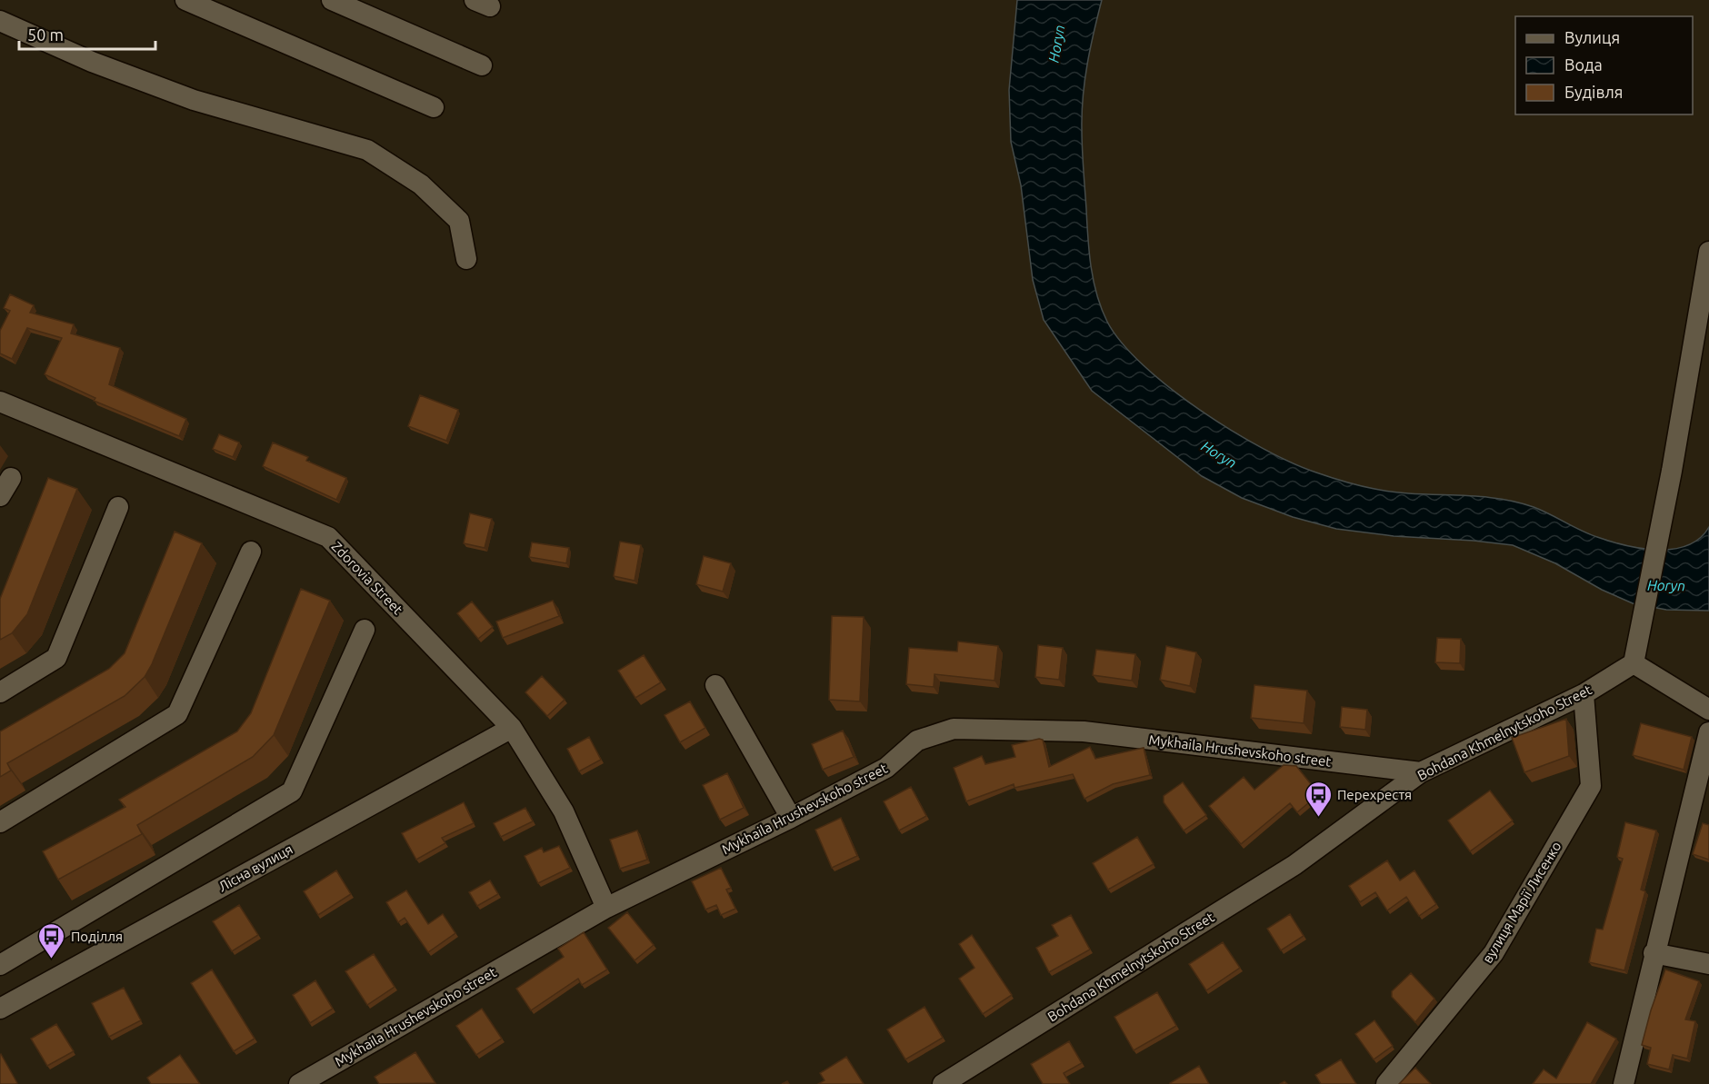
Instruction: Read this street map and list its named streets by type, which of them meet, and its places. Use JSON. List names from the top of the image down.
{
  "streets": {
    "street": [
      "Zdorovia Street",
      "Bohdana Khmelnytskoho Street",
      "Mykhaila Hrushevskoho street",
      "Лісна вулиця",
      "вулиця Марії Лисенко"
    ]
  },
  "crossings": [
    ["Zdorovia Street", "Mykhaila Hrushevskoho street"],
    ["Zdorovia Street", "Лісна вулиця"],
    ["Bohdana Khmelnytskoho Street", "Mykhaila Hrushevskoho street"],
    ["Bohdana Khmelnytskoho Street", "вулиця Марії Лисенко"]
  ],
  "water": ["Horyn"],
  "places": {
    "bus stop": ["Перехрестя", "Поділля"]
  },
  "legend": ["Вулиця", "Вода", "Будівля"],
  "scale_bar": "50 m"
}
